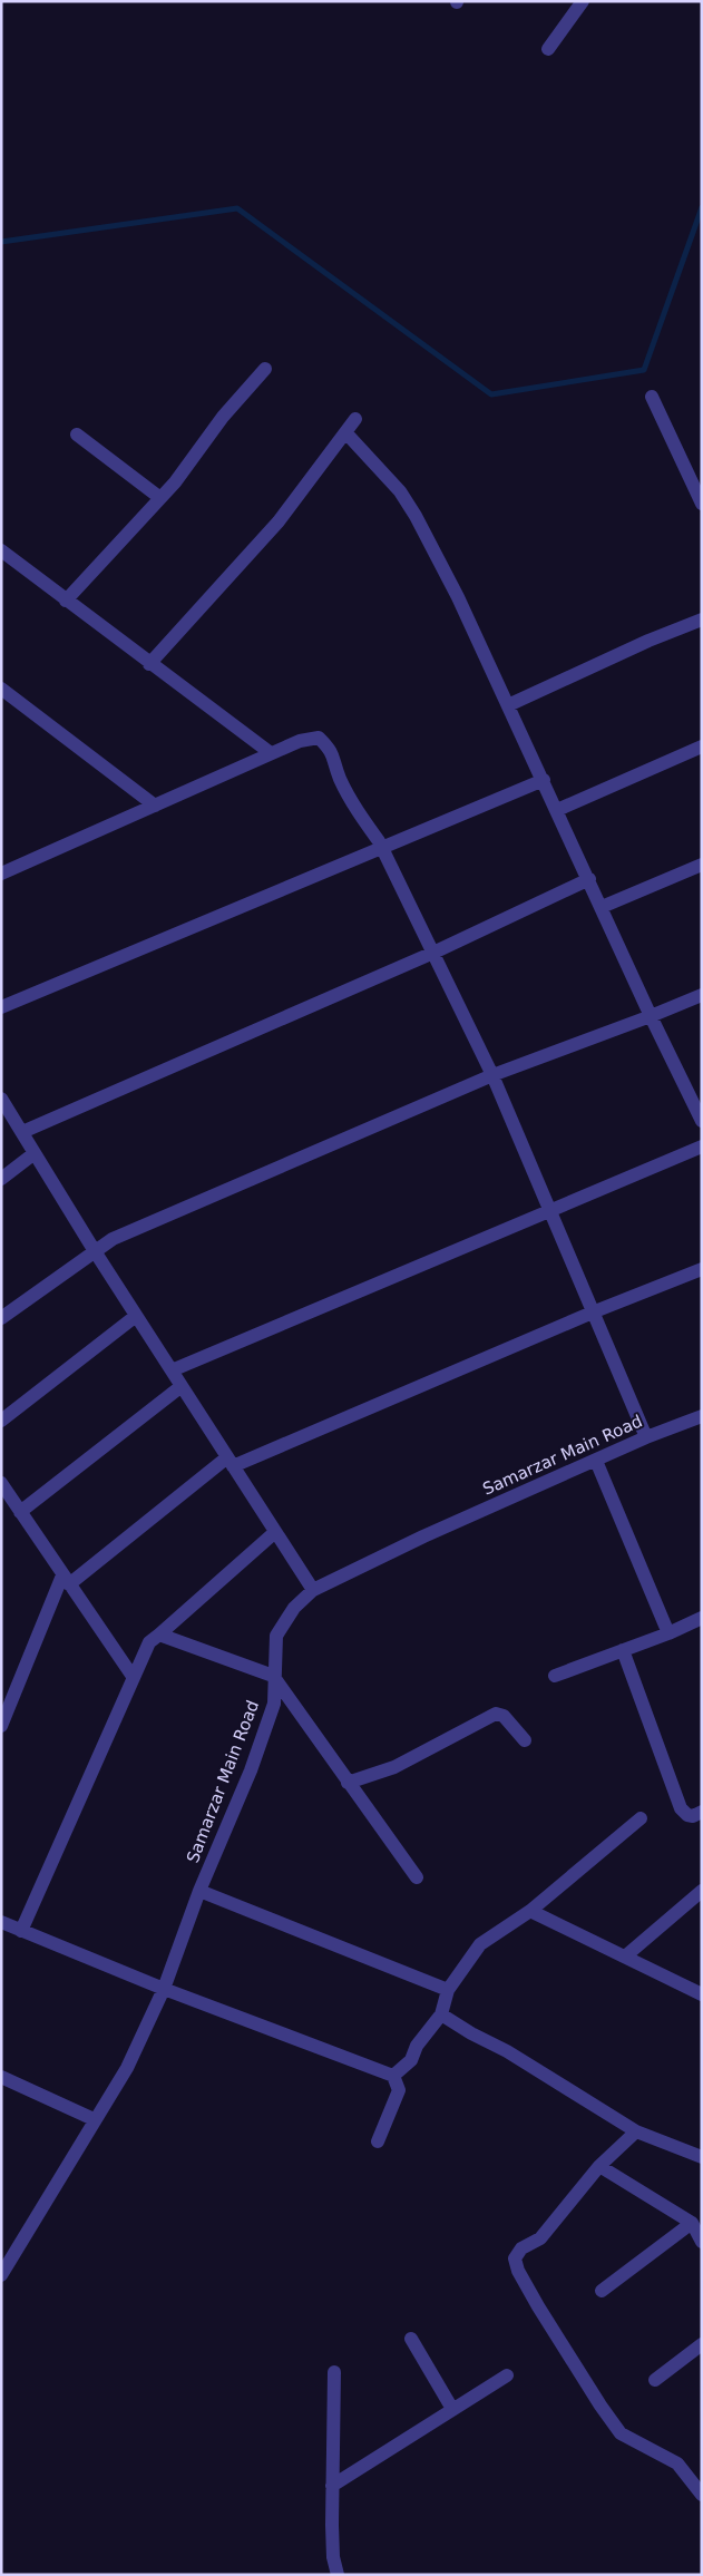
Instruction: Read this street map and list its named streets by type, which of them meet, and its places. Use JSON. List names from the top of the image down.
{
  "streets": {
    "street": ["Samarzar Main Road"]
  }
}
